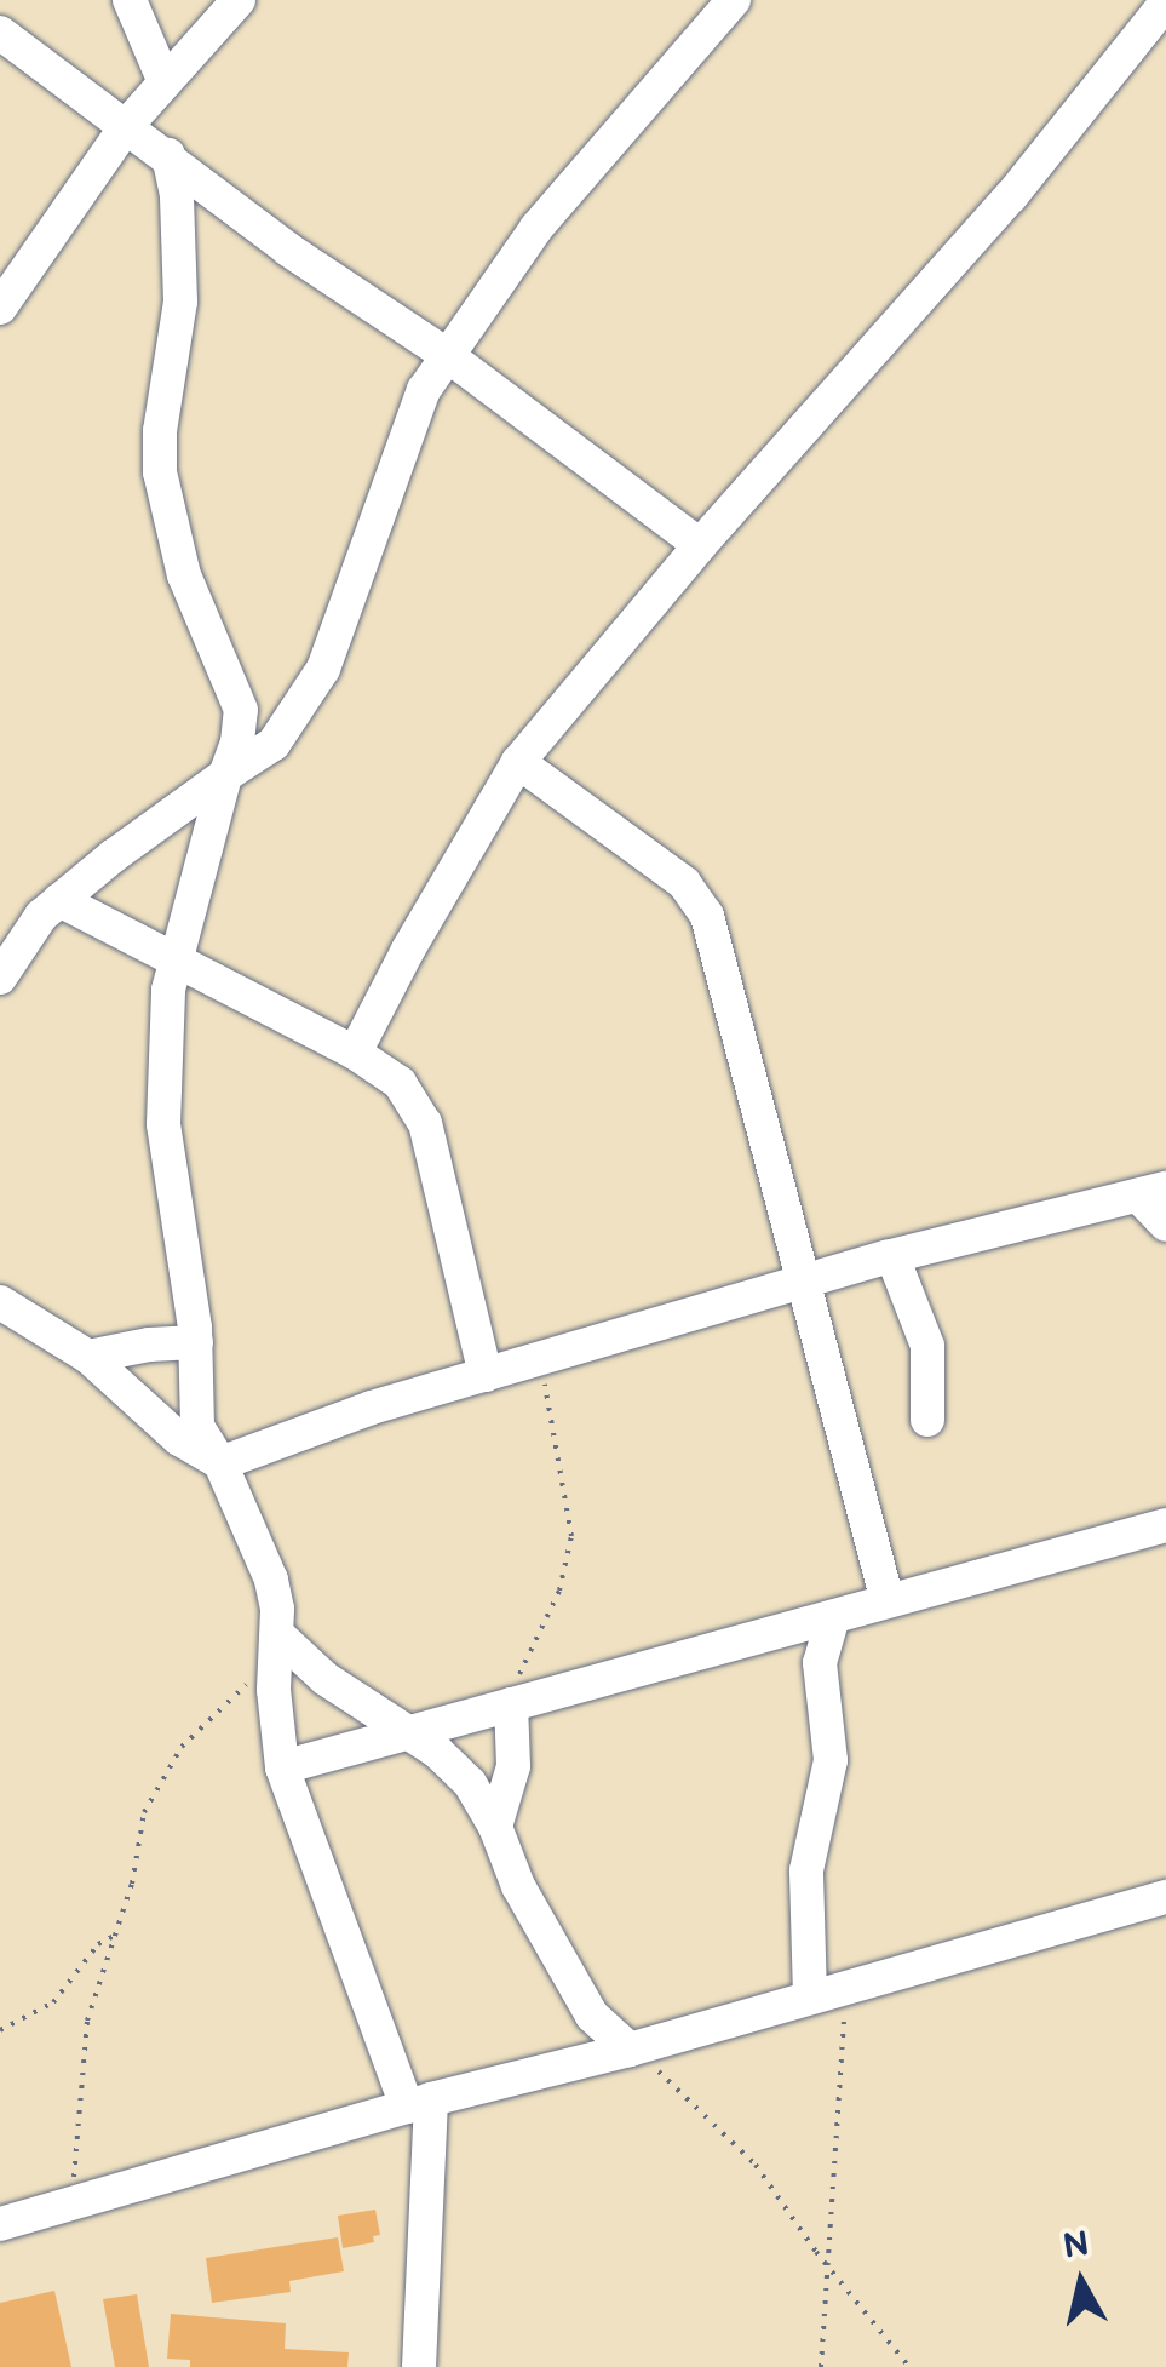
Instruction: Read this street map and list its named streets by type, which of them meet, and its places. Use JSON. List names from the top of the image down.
{
  "north": "top"
}
